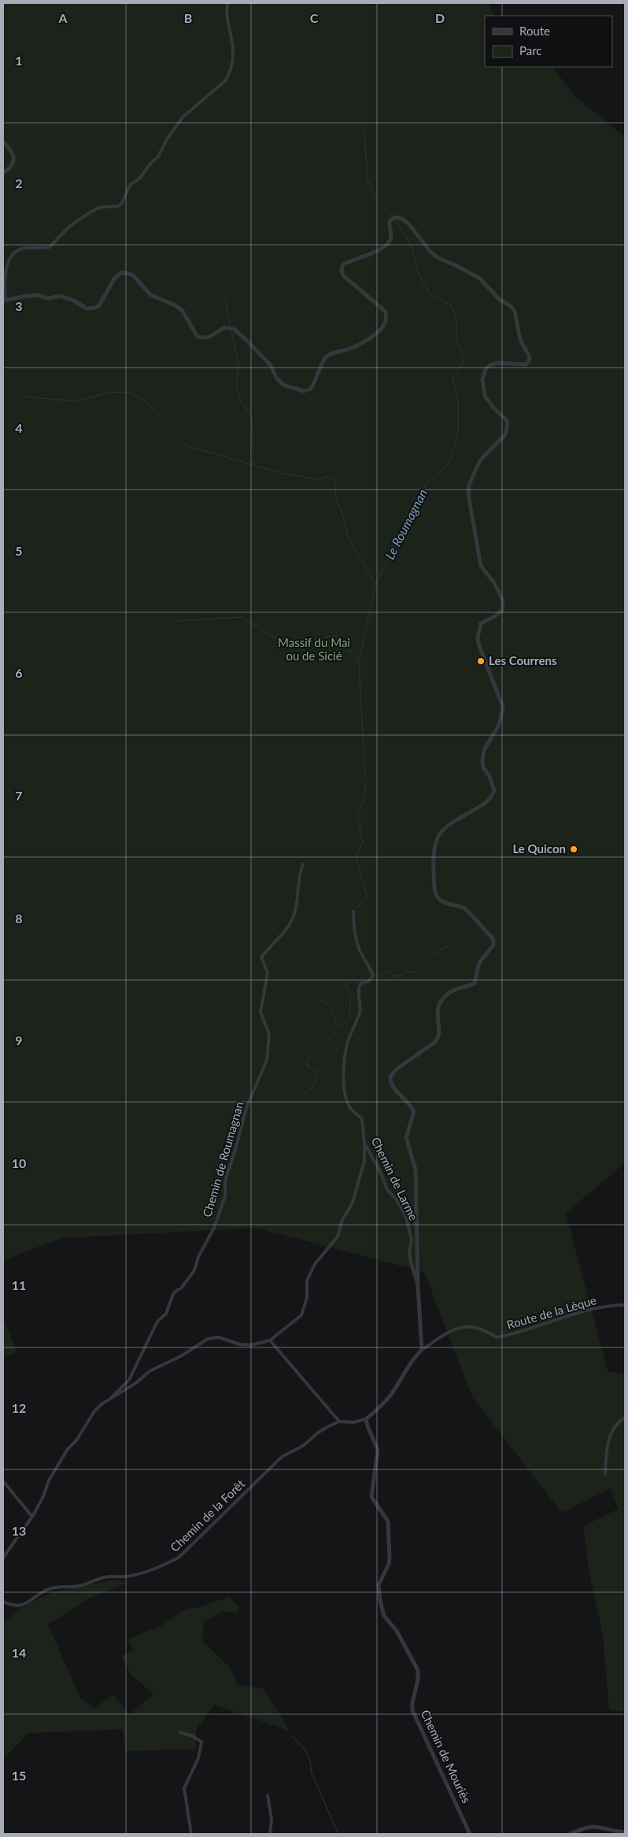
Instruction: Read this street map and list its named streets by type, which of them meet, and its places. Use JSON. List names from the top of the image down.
{
  "streets": {
    "street": [
      "Chemin de Roumagnan",
      "Chemin de Larme",
      "Route de la Lèque",
      "Chemin de la Forêt",
      "Chemin de Mouriès"
    ]
  },
  "crossings": [
    ["Chemin de la Forêt", "Chemin de Mouriès"]
  ],
  "water": ["Le Roumagnan"],
  "parks": ["Massif du Mai ou de Sicié"],
  "places": ["Les Courrens", "Le Quicon"],
  "legend": ["Route", "Parc"],
  "grid": {
    "columns": [
      "A",
      "B",
      "C",
      "D"
    ],
    "rows": [
      "1",
      "2",
      "3",
      "4",
      "5",
      "6",
      "7",
      "8",
      "9",
      "10",
      "11",
      "12",
      "13",
      "14",
      "15"
    ]
  }
}
